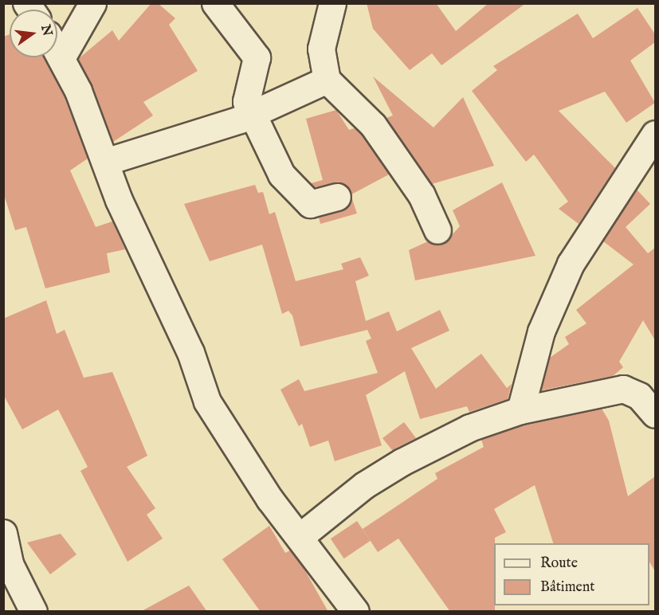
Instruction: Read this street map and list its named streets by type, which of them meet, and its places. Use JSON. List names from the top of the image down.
{
  "legend": ["Route", "Bâtiment"],
  "north": "right"
}
